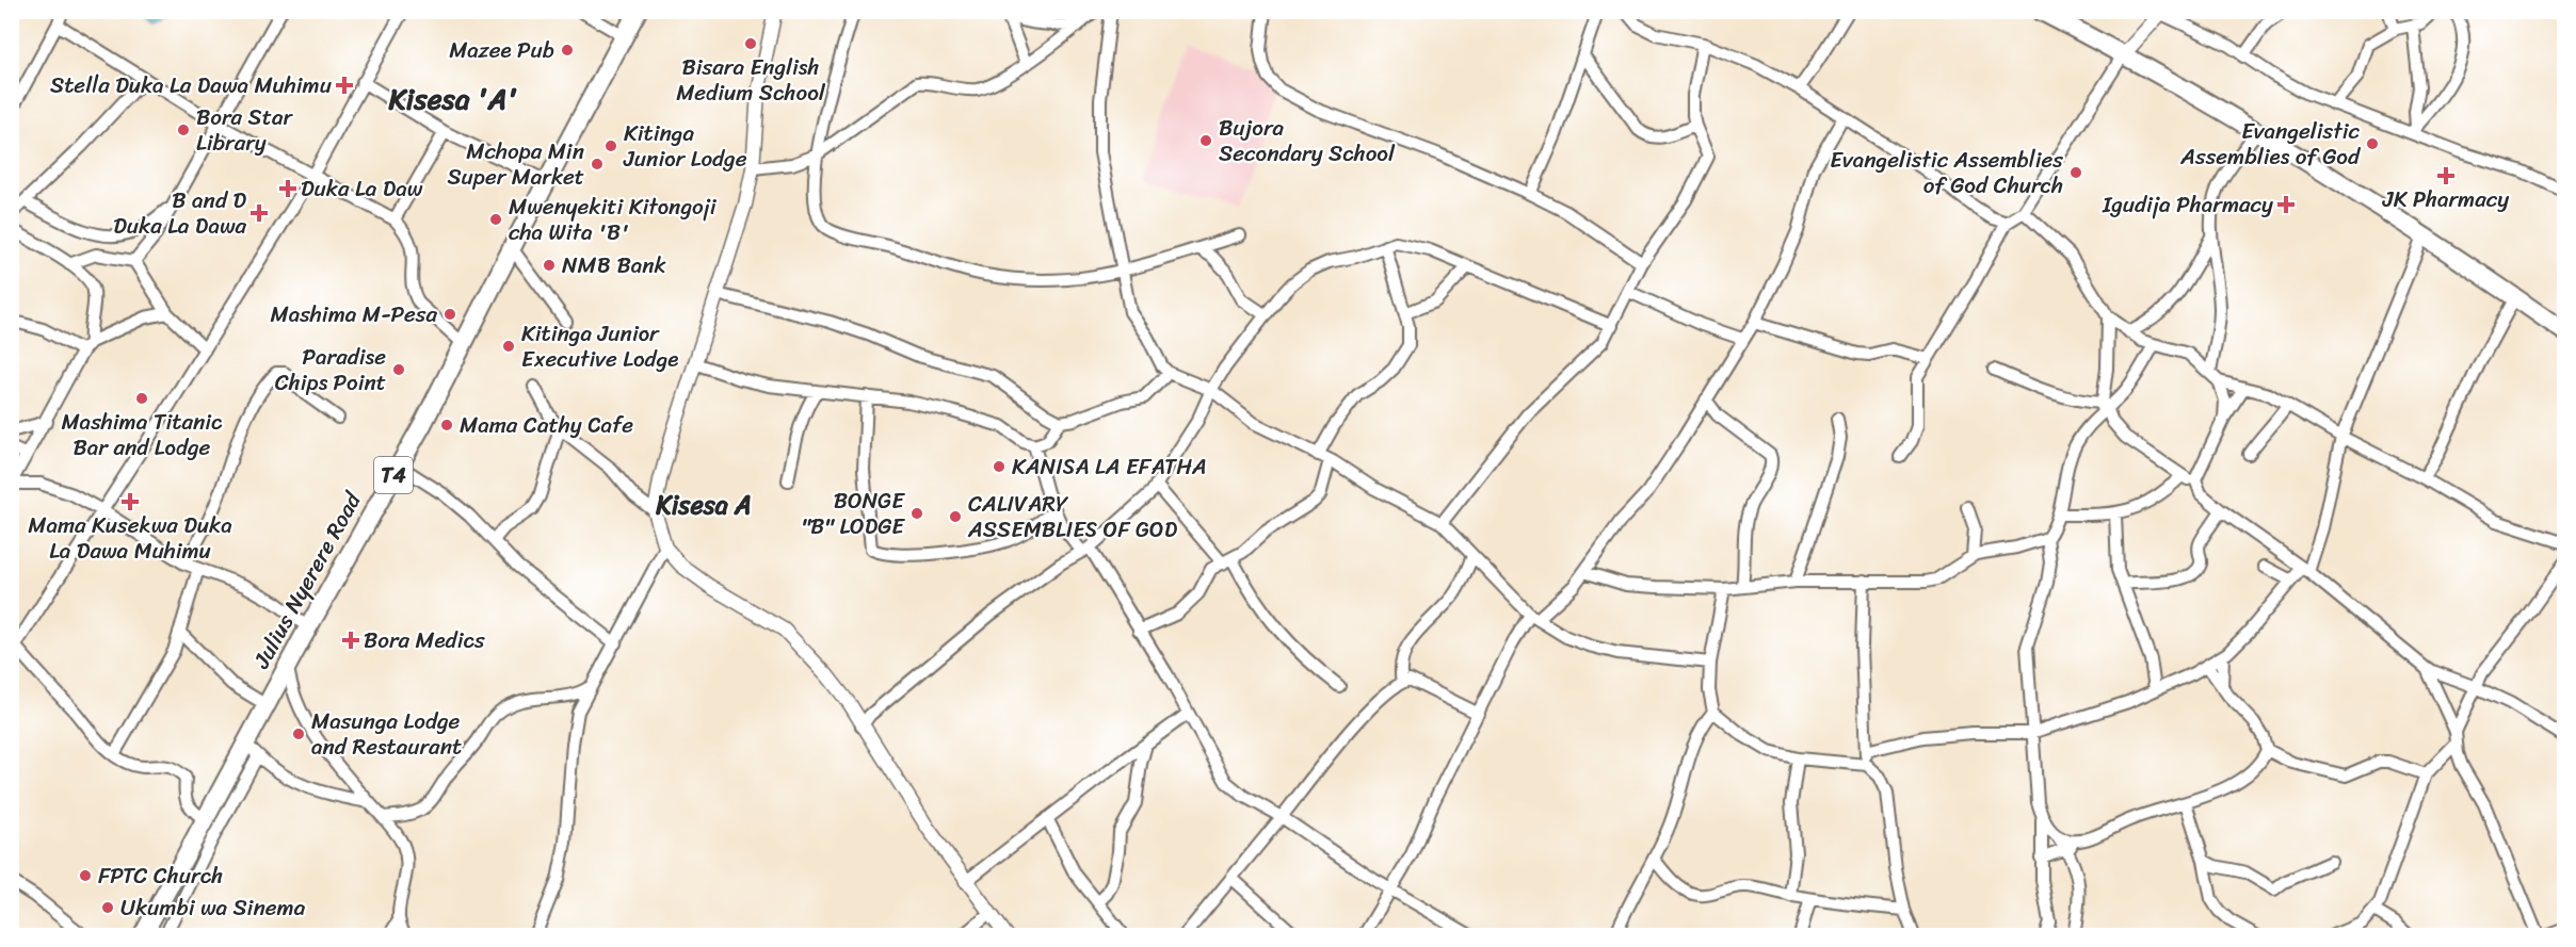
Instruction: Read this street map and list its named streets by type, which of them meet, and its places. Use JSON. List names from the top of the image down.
{
  "streets": {
    "main road": ["T4", "Julius Nyerere Road"]
  },
  "districts": ["Kisesa 'A'", "Kisesa A"],
  "places": {
    "other": [
      "Bisara English Medium School",
      "Mazee Pub",
      "Bora Star Library",
      "Bujora Secondary School",
      "Evangelistic Assemblies of God",
      "Kitinga Junior Lodge",
      "Mchopa Min Super Market",
      "Evangelistic Assemblies of God Church",
      "Mwenyekiti Kitongoji cha Wita 'B'",
      "NMB Bank",
      "Mashima M-Pesa",
      "Kitinga Junior Executive Lodge",
      "Paradise Chips Point",
      "Mashima Titanic Bar and Lodge",
      "Mama Cathy Cafe",
      "KANISA LA EFATHA",
      "BONGE \"B\" LODGE",
      "CALIVARY ASSEMBLIES OF GOD",
      "Masunga Lodge and Restaurant",
      "FPTC Church",
      "Ukumbi wa Sinema"
    ],
    "health": [
      "Stella Duka La Dawa Muhimu",
      "JK Pharmacy",
      "Duka La Daw",
      "Igudija Pharmacy",
      "B and D Duka La Dawa",
      "Mama Kusekwa Duka La Dawa Muhimu",
      "Bora Medics"
    ]
  }
}
